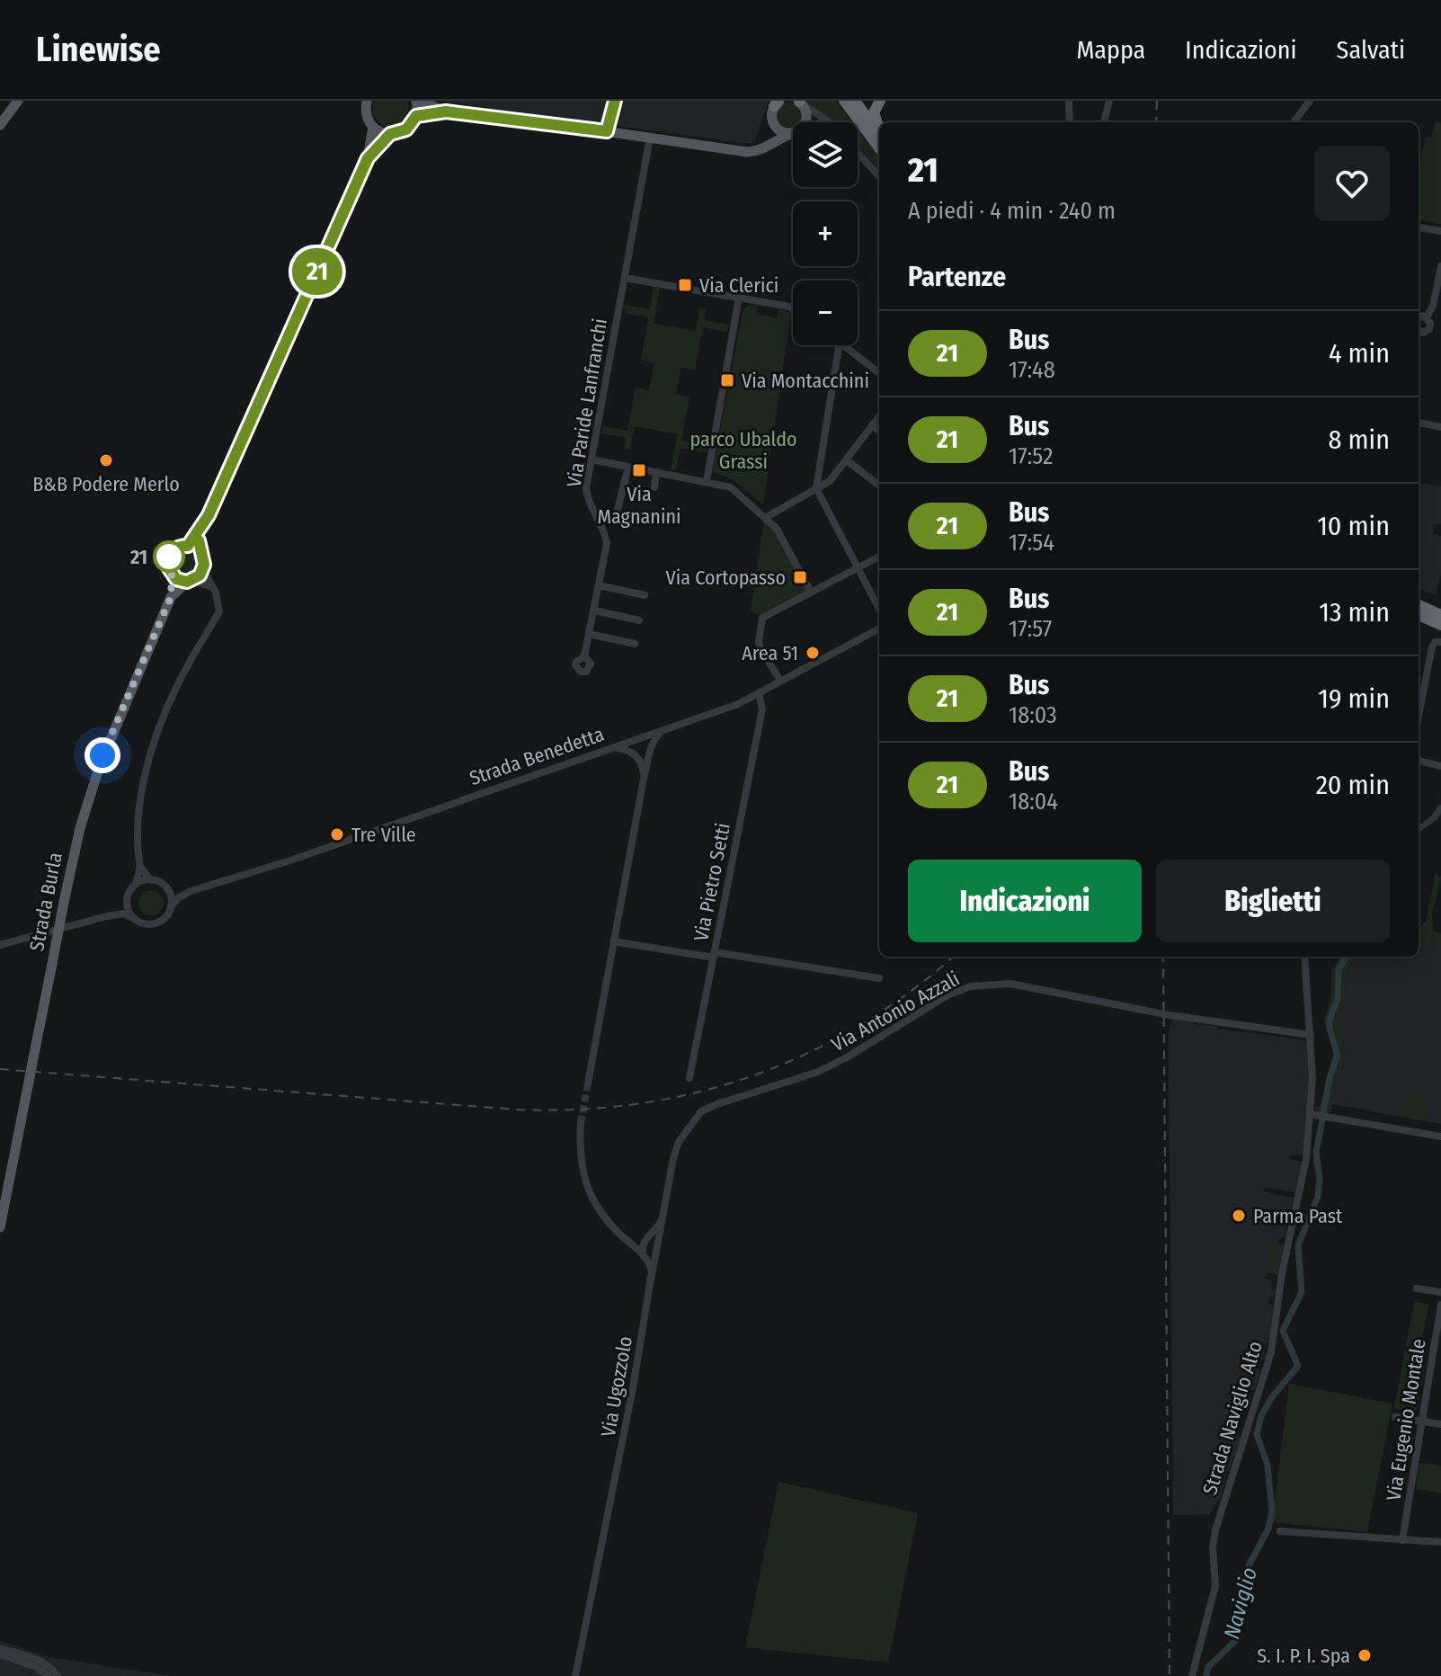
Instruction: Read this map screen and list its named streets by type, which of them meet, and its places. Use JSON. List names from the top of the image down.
{
  "streets": {
    "main road": ["Strada Burla"],
    "street": [
      "Via Paride Lanfranchi",
      "Strada Benedetta",
      "Via Pietro Setti",
      "Via Antonio Azzali",
      "Via Ugozzolo",
      "Strada Naviglio Alto",
      "Via Eugenio Montale"
    ]
  },
  "crossings": [
    ["Strada Benedetta", "Via Pietro Setti"],
    ["Strada Benedetta", "Strada Burla"],
    ["Via Antonio Azzali", "Via Ugozzolo"],
    ["Via Antonio Azzali", "Strada Naviglio Alto"]
  ],
  "water": ["Naviglio"],
  "parks": ["parco Ubaldo Grassi"],
  "places": {
    "transit": [
      "Via Clerici",
      "Via Montacchini",
      "Via Magnanini",
      "Via Cortopasso"
    ],
    "other": [
      "B&B Podere Merlo",
      "21",
      "Area 51",
      "Tre Ville",
      "Parma Past",
      "S. I. P. I. Spa"
    ]
  },
  "lines": ["bus line 21"],
  "page": {
    "header": "Linewise",
    "nav": ["Mappa", "Indicazioni", "Salvati"],
    "on_map": "21",
    "map_buttons": ["+", "−"],
    "heading": [
      ["21", "A piedi · 4 min · 240 m"],
      "Partenze"
    ],
    "list": [
      {
        "mark": "21",
        "name": "Bus",
        "note": "17:48",
        "value": "4 min"
      },
      {
        "mark": "21",
        "name": "Bus",
        "note": "17:52",
        "value": "8 min"
      },
      {
        "mark": "21",
        "name": "Bus",
        "note": "17:54",
        "value": "10 min"
      },
      {
        "mark": "21",
        "name": "Bus",
        "note": "17:57",
        "value": "13 min"
      },
      {
        "mark": "21",
        "name": "Bus",
        "note": "18:03",
        "value": "19 min"
      },
      {
        "mark": "21",
        "name": "Bus",
        "note": "18:04",
        "value": "20 min"
      }
    ],
    "buttons": ["Indicazioni", "Biglietti"]
  }
}
